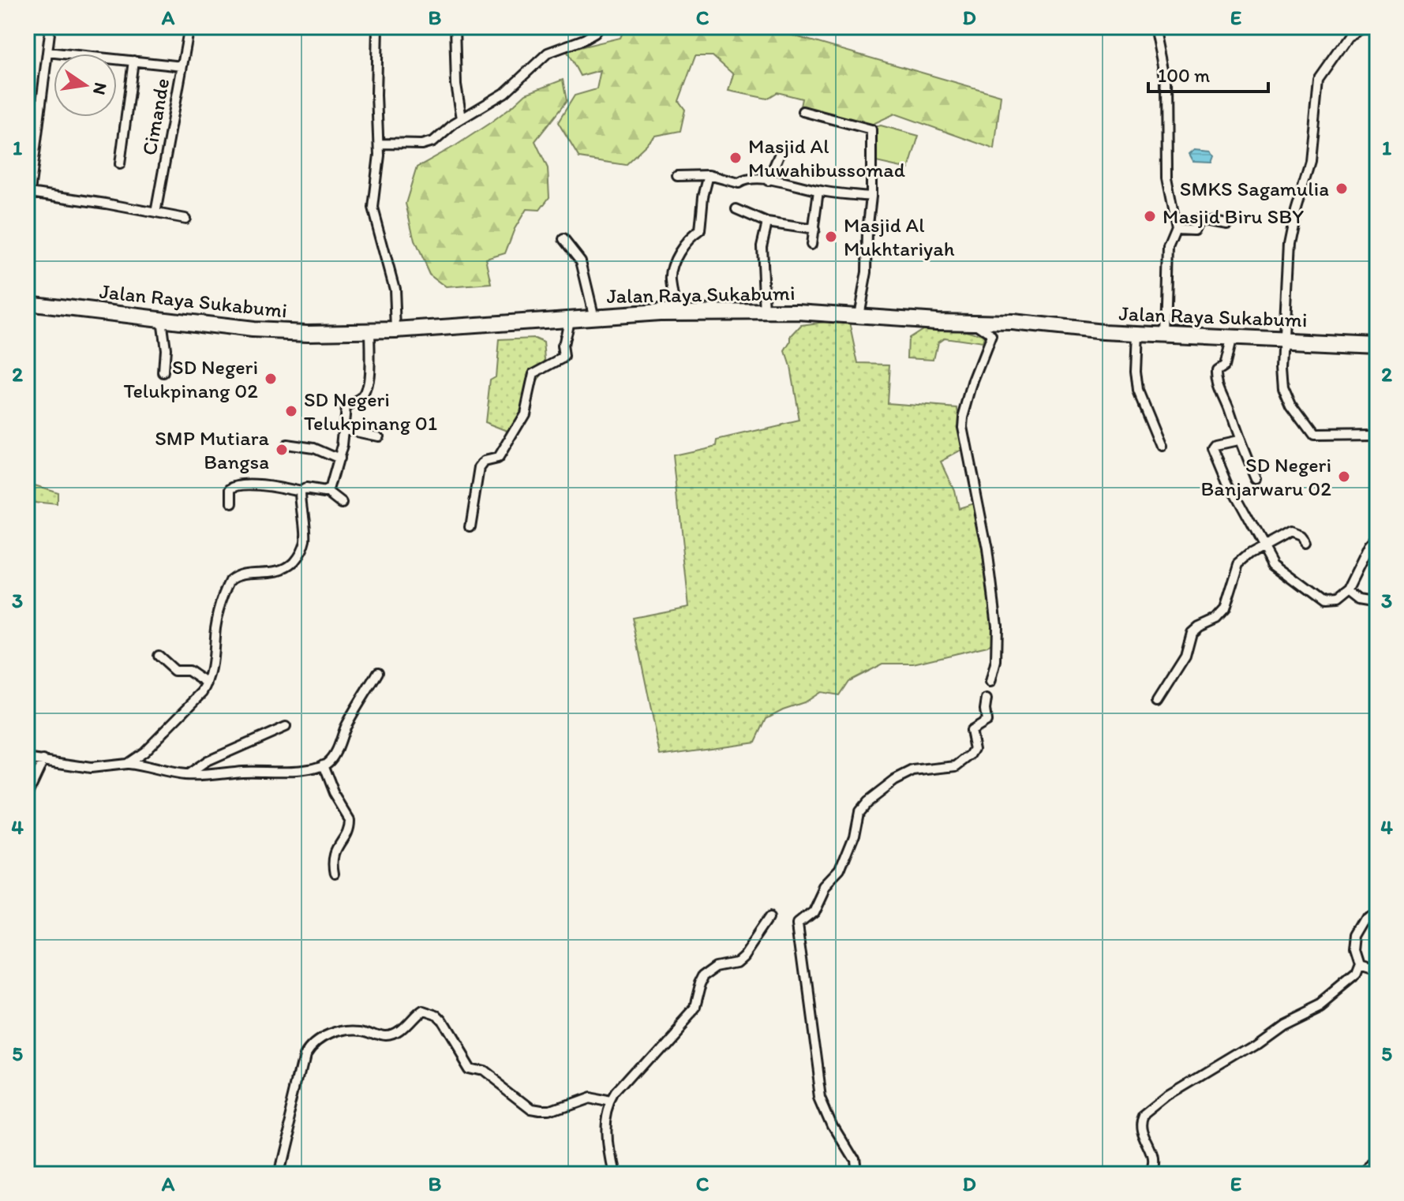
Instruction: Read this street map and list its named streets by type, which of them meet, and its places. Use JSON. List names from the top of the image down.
{
  "streets": {
    "highway": ["Jalan Raya Sukabumi"],
    "street": ["Cimande"]
  },
  "places": [
    "Masjid Al Muwahibussomad",
    "SMKS Sagamulia",
    "Masjid Biru SBY",
    "Masjid Al Mukhtariyah",
    "SD Negeri Telukpinang 02",
    "SD Negeri Telukpinang 01",
    "SMP Mutiara Bangsa",
    "SD Negeri Banjarwaru 02"
  ],
  "scale_bar": "100 m",
  "north": "right",
  "grid": {
    "columns": [
      "A",
      "B",
      "C",
      "D",
      "E"
    ],
    "rows": [
      "1",
      "2",
      "3",
      "4",
      "5"
    ]
  }
}
